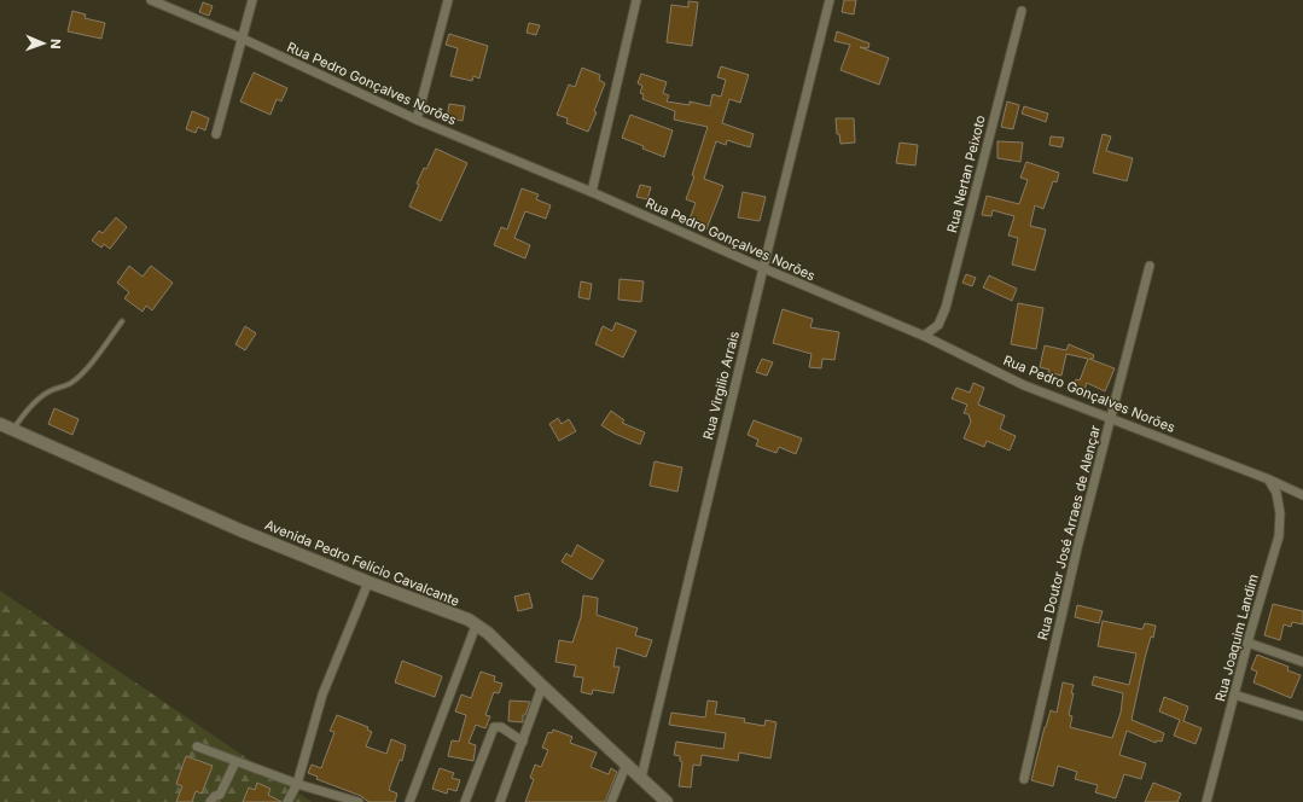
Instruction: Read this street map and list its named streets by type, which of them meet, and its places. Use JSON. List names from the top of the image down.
{
  "streets": {
    "street": [
      "Rua Pedro Gonçalves Norões",
      "Rua Nertan Peixoto",
      "Rua Virgilio Arrais",
      "Rua Doutor José Arraes de Alençar",
      "Avenida Pedro Felício Cavalcante",
      "Rua Joaquim Landim"
    ]
  },
  "crossings": [
    ["Rua Pedro Gonçalves Norões", "Rua Nertan Peixoto"],
    ["Rua Pedro Gonçalves Norões", "Rua Virgilio Arrais"],
    ["Rua Pedro Gonçalves Norões", "Rua Doutor José Arraes de Alençar"],
    ["Rua Pedro Gonçalves Norões", "Rua Joaquim Landim"],
    ["Rua Virgilio Arrais", "Avenida Pedro Felício Cavalcante"]
  ],
  "north": "right"
}
